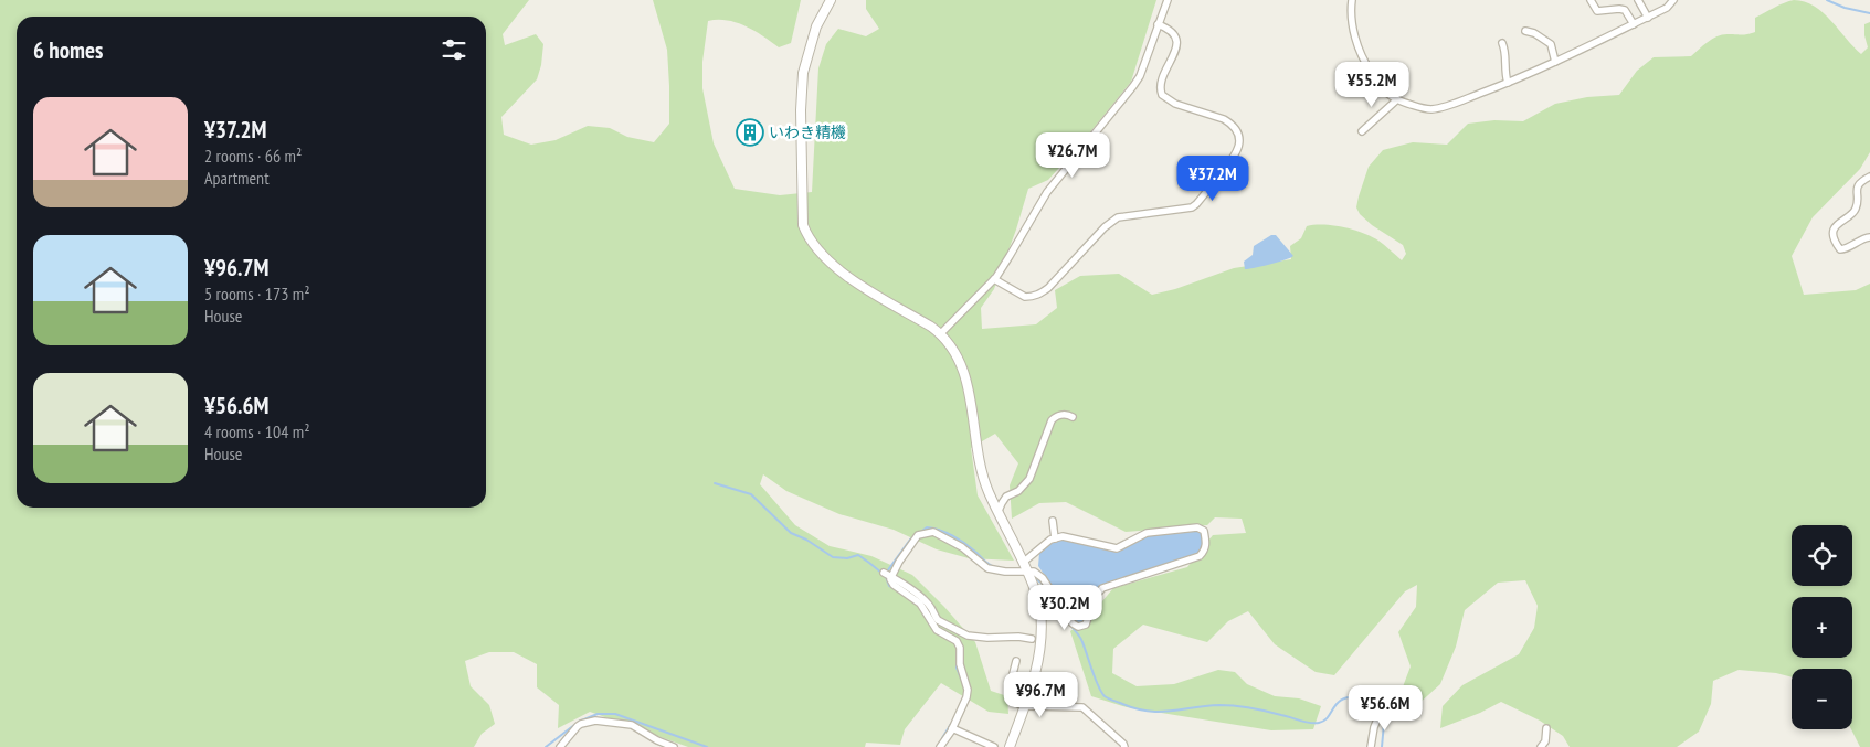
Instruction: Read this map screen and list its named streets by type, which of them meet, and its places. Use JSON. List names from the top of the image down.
{
  "places": {
    "building": ["いわき精機"]
  },
  "page": {
    "heading": "6 homes",
    "price": [
      "¥55.2M",
      "¥26.7M",
      "¥37.2M",
      "¥30.2M",
      "¥96.7M",
      "¥56.6M"
    ],
    "list": [
      {
        "name": "¥37.2M",
        "note": "2 rooms · 66 m² · Apartment"
      },
      {
        "name": "¥96.7M",
        "note": "5 rooms · 173 m² · House"
      },
      {
        "name": "¥56.6M",
        "note": "4 rooms · 104 m² · House"
      }
    ],
    "map_buttons": ["+", "−"]
  }
}
